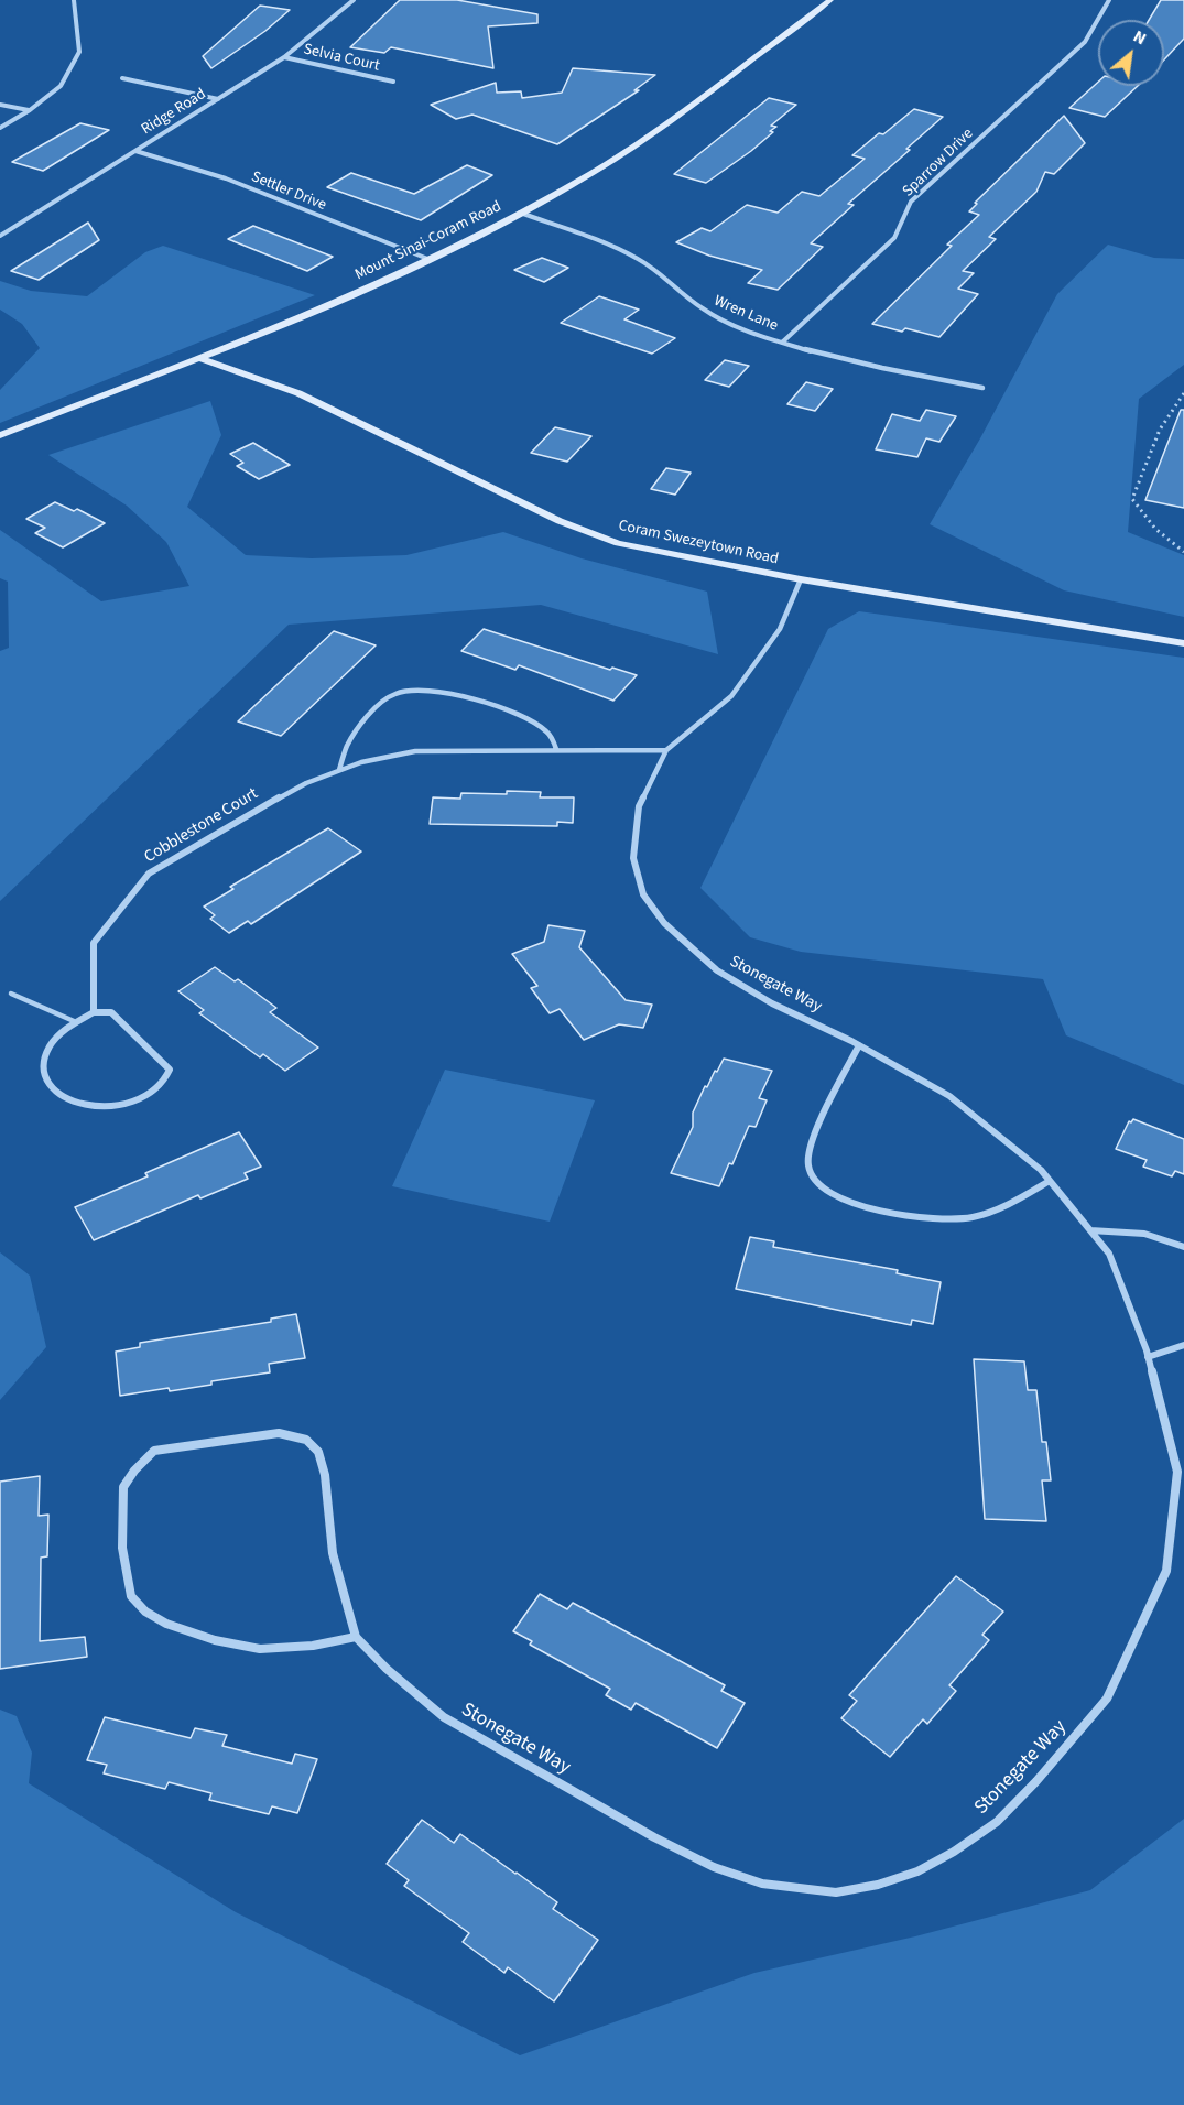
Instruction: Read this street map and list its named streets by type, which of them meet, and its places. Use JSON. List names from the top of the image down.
{
  "streets": {
    "main road": ["Mount Sinai-Coram Road", "Coram Swezeytown Road"],
    "street": [
      "Selvia Court",
      "Ridge Road",
      "Sparrow Drive",
      "Settler Drive",
      "Wren Lane",
      "Cobblestone Court",
      "Stonegate Way"
    ]
  },
  "crossings": [
    ["Selvia Court", "Ridge Road"],
    ["Ridge Road", "Settler Drive"],
    ["Sparrow Drive", "Wren Lane"],
    ["Settler Drive", "Mount Sinai-Coram Road"],
    ["Mount Sinai-Coram Road", "Wren Lane"],
    ["Mount Sinai-Coram Road", "Coram Swezeytown Road"],
    ["Coram Swezeytown Road", "Stonegate Way"],
    ["Cobblestone Court", "Stonegate Way"]
  ],
  "north": "top right"
}
